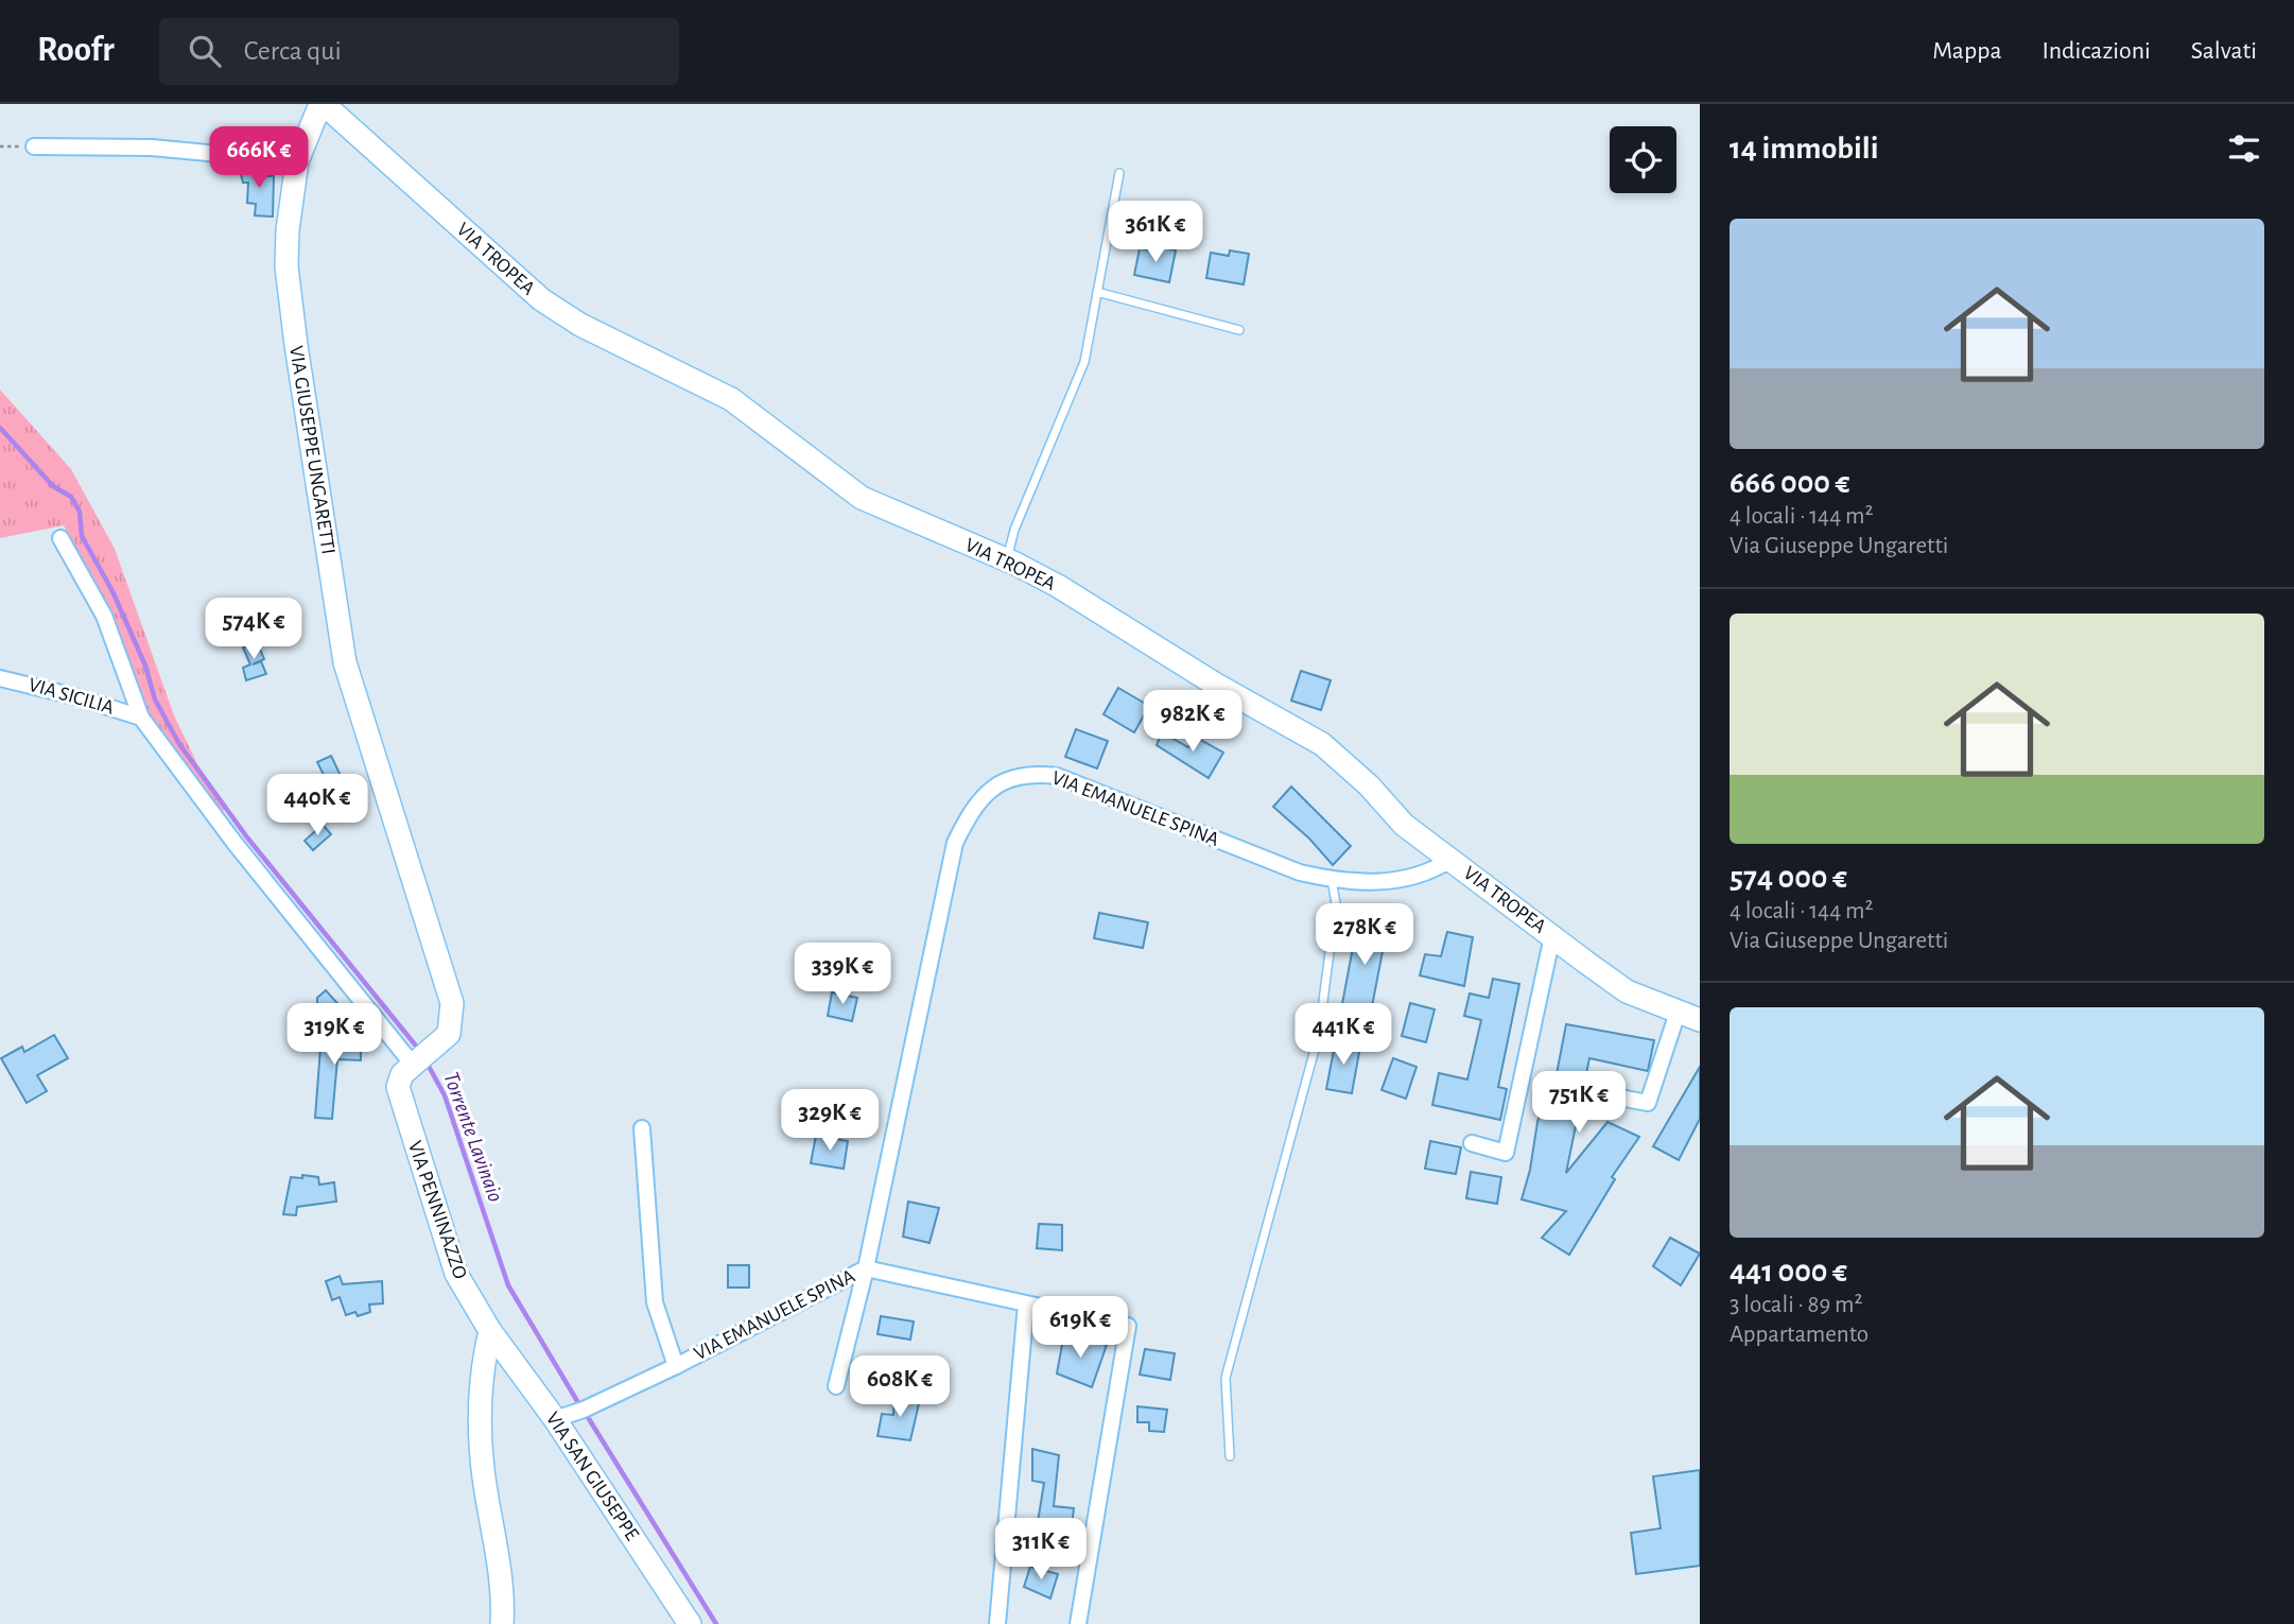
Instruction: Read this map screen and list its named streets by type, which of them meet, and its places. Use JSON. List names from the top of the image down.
{
  "streets": {
    "street": [
      "VIA TROPEA",
      "VIA GIUSEPPE UNGARETTI",
      "VIA SICILIA",
      "VIA EMANUELE SPINA",
      "VIA PENNINAZZO",
      "VIA SAN GIUSEPPE"
    ]
  },
  "crossings": [
    ["VIA TROPEA", "VIA GIUSEPPE UNGARETTI"],
    ["VIA TROPEA", "VIA EMANUELE SPINA"],
    ["VIA GIUSEPPE UNGARETTI", "VIA PENNINAZZO"],
    ["VIA EMANUELE SPINA", "VIA SAN GIUSEPPE"],
    ["VIA PENNINAZZO", "VIA SAN GIUSEPPE"]
  ],
  "water": ["Torrente Lavinaio"],
  "page": {
    "header": "Roofr",
    "search": "Cerca qui",
    "nav": ["Mappa", "Indicazioni", "Salvati"],
    "heading": "14 immobili",
    "price": [
      "666K €",
      "361K €",
      "574K €",
      "982K €",
      "440K €",
      "278K €",
      "339K €",
      "319K €",
      "441K €",
      "751K €",
      "329K €",
      "619K €",
      "608K €",
      "311K €"
    ],
    "list": [
      {
        "name": "666 000 €",
        "note": "4 locali · 144 m² · Via Giuseppe Ungaretti"
      },
      {
        "name": "574 000 €",
        "note": "4 locali · 144 m² · Via Giuseppe Ungaretti"
      },
      {
        "name": "441 000 €",
        "note": "3 locali · 89 m² · Appartamento"
      }
    ]
  }
}
